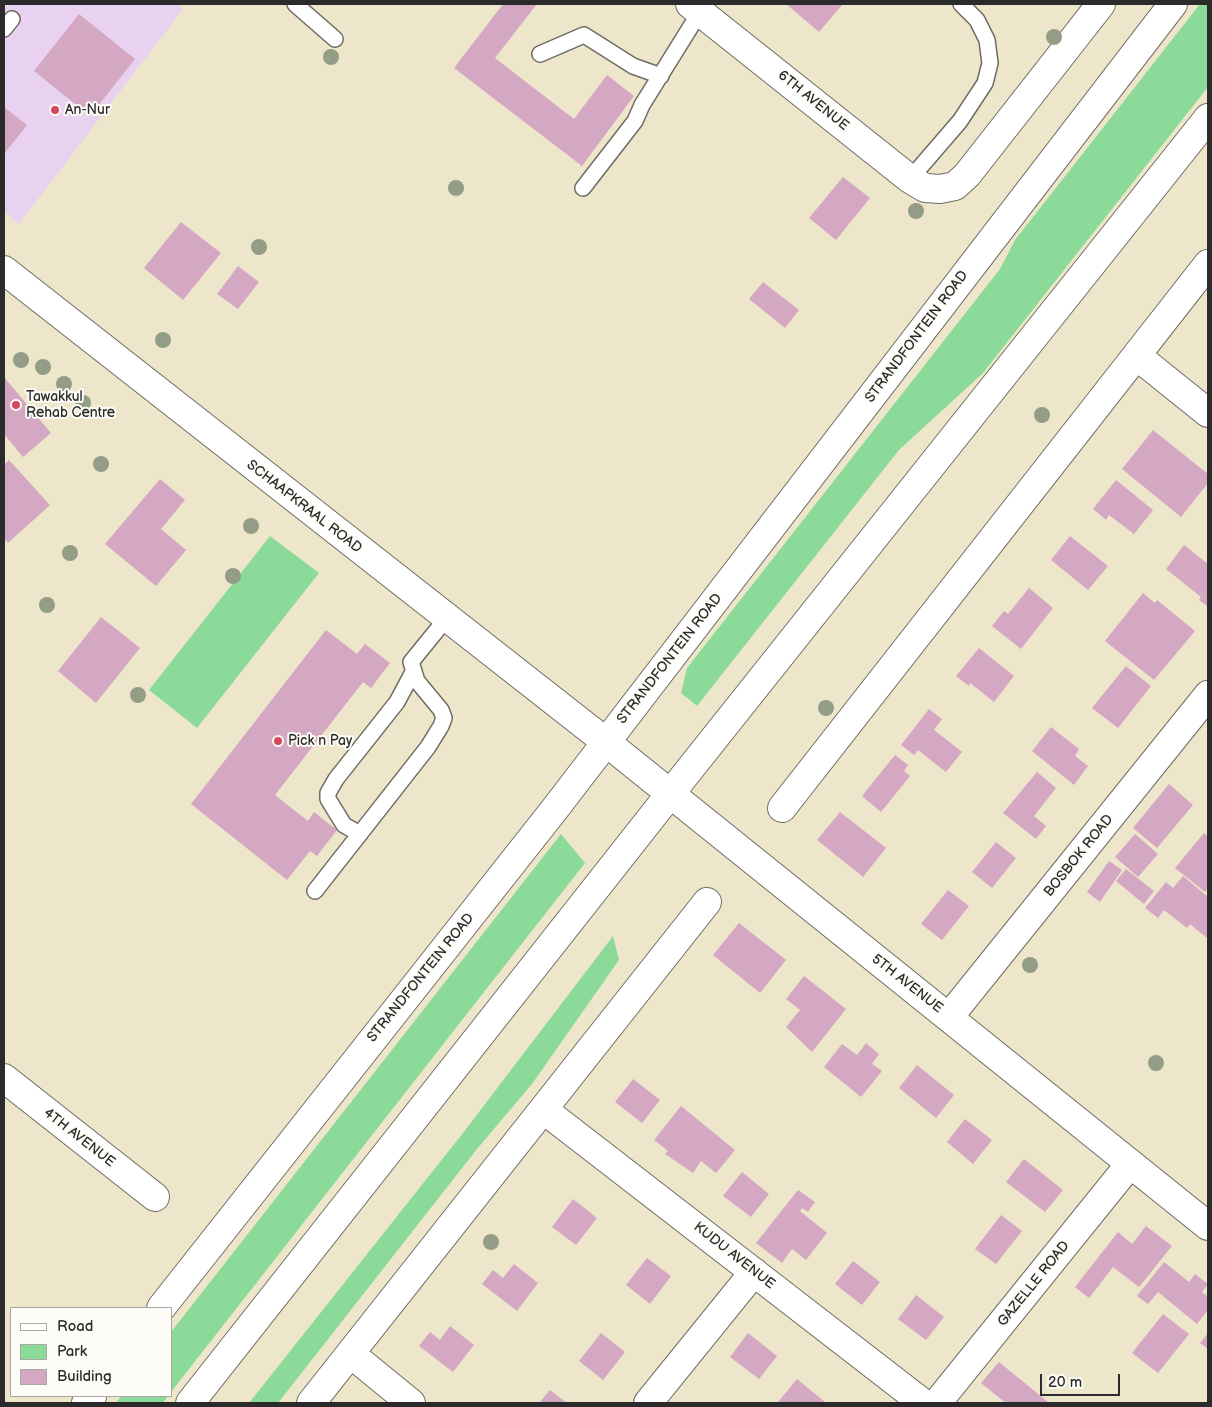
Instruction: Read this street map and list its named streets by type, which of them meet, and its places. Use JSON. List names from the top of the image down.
{
  "streets": {
    "street": [
      "6TH AVENUE",
      "STRANDFONTEIN ROAD",
      "SCHAAPKRAAL ROAD",
      "BOSBOK ROAD",
      "5TH AVENUE",
      "4TH AVENUE",
      "KUDU AVENUE",
      "GAZELLE ROAD"
    ]
  },
  "crossings": [
    ["STRANDFONTEIN ROAD", "SCHAAPKRAAL ROAD"],
    ["STRANDFONTEIN ROAD", "5TH AVENUE"],
    ["SCHAAPKRAAL ROAD", "5TH AVENUE"],
    ["BOSBOK ROAD", "5TH AVENUE"],
    ["5TH AVENUE", "GAZELLE ROAD"]
  ],
  "places": ["An-Nur", "Tawakkul Rehab Centre", "Pick n Pay"],
  "legend": ["Road", "Park", "Building"],
  "scale_bar": "20 m"
}
